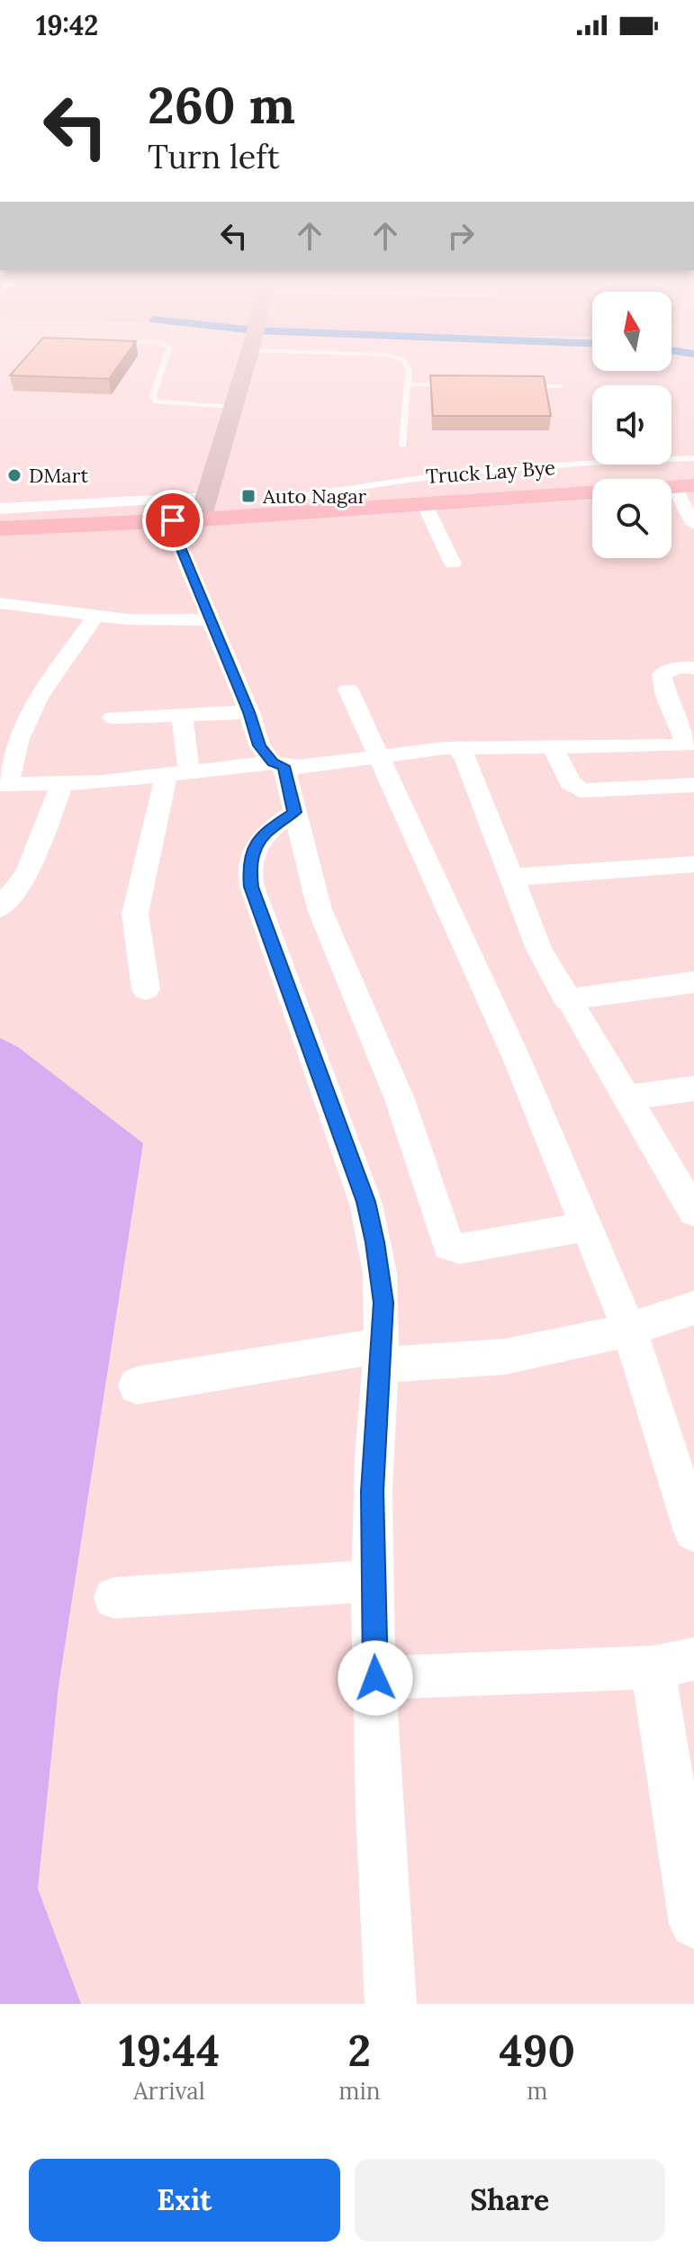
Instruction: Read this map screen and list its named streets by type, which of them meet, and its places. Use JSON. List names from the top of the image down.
{
  "streets": {
    "lane": ["Truck Lay Bye"]
  },
  "places": {
    "other": ["DMart"],
    "transit": ["Auto Nagar"]
  },
  "north": "top",
  "page": {
    "status": "19:42",
    "turn": ["260 m", "Turn left"],
    "eta": [
      "19:44",
      "Arrival",
      "2",
      "min",
      "490",
      "m"
    ],
    "buttons": ["Exit", "Share"]
  }
}
